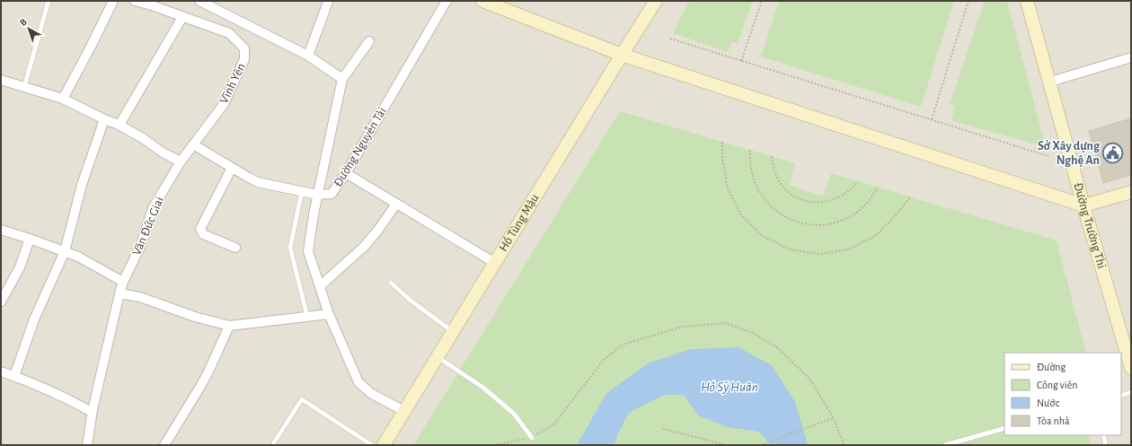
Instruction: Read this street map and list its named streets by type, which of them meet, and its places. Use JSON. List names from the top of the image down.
{
  "streets": {
    "main road": ["Hồ Tùng Mậu", "Đường Trường Thi"],
    "street": ["Vĩnh Yên", "Đường Nguyễn Tài", "Văn Đức Giai"]
  },
  "crossings": [
    ["Vĩnh Yên", "Văn Đức Giai"],
    ["Đường Nguyễn Tài", "Hồ Tùng Mậu"]
  ],
  "water": ["Hồ Sỹ Huân"],
  "places": {
    "public building": ["Sở Xây dựng Nghệ An"]
  },
  "legend": [
    "Đường",
    "Công viên",
    "Nước",
    "Tòa nhà"
  ],
  "north": "top left"
}
